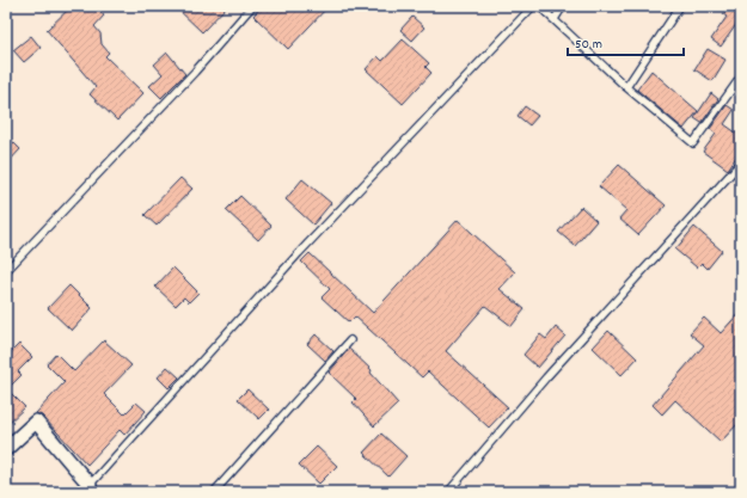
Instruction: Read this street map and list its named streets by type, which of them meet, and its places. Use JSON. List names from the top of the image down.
{
  "scale_bar": "50 m"
}
